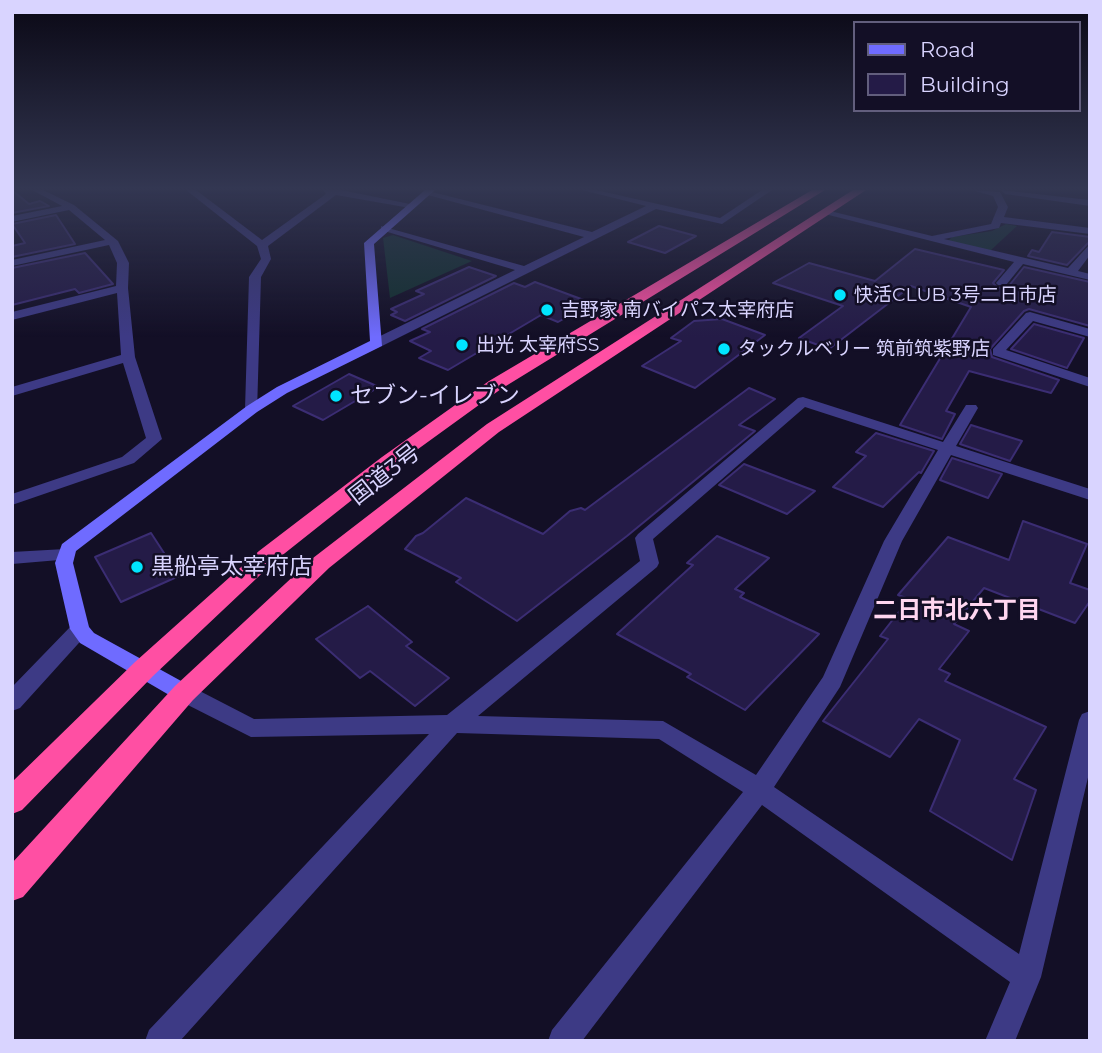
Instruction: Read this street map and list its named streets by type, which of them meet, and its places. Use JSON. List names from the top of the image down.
{
  "streets": {
    "highway": ["国道3号"]
  },
  "districts": ["二日市北六丁目"],
  "places": [
    "快活CLUB 3号二日市店",
    "吉野家 南バイパス太宰府店",
    "出光 太宰府SS",
    "タックルベリー 筑前筑紫野店",
    "セブン-イレブン",
    "黒船亭太宰府店"
  ],
  "legend": ["Road", "Building"]
}
